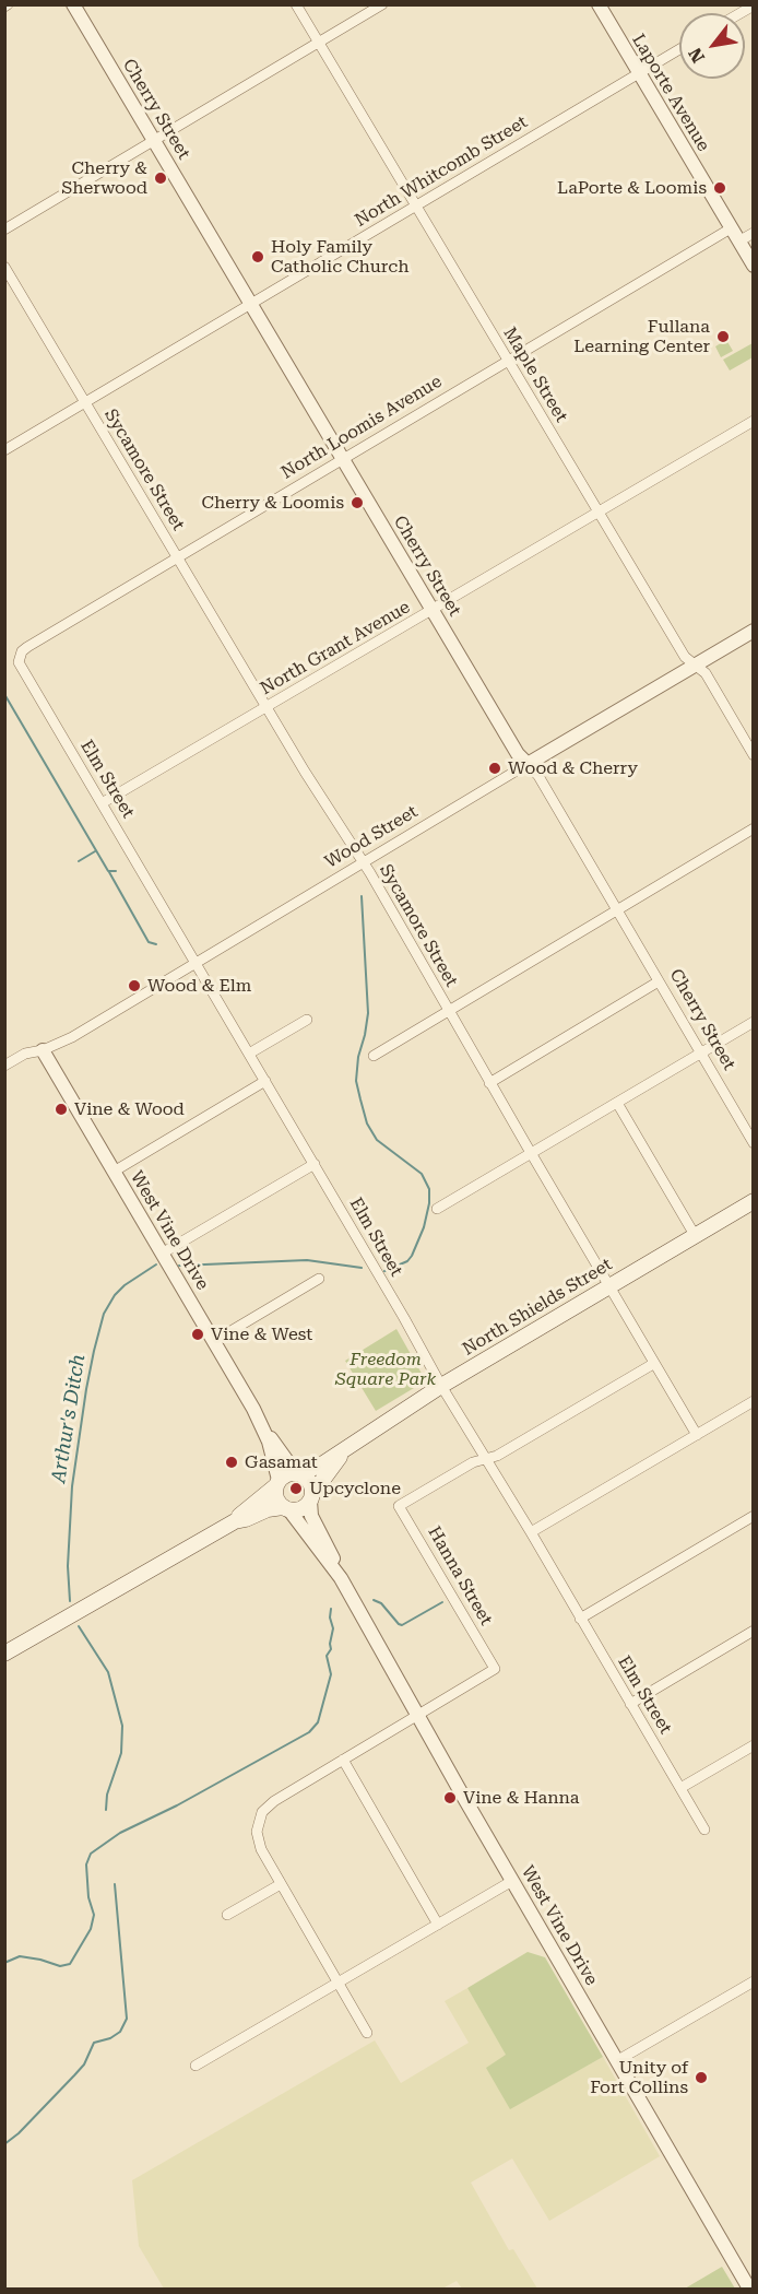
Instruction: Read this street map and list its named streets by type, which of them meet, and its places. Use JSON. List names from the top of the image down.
{
  "streets": {
    "main road": ["North Shields Street"],
    "street": [
      "Laporte Avenue",
      "Cherry Street",
      "North Whitcomb Street",
      "Maple Street",
      "North Loomis Avenue",
      "Sycamore Street",
      "North Grant Avenue",
      "Elm Street",
      "Wood Street",
      "West Vine Drive",
      "Hanna Street"
    ]
  },
  "crossings": [
    ["Laporte Avenue", "North Whitcomb Street"],
    ["Laporte Avenue", "North Loomis Avenue"],
    ["Cherry Street", "North Whitcomb Street"],
    ["Cherry Street", "North Loomis Avenue"],
    ["Cherry Street", "North Grant Avenue"],
    ["Cherry Street", "Wood Street"],
    ["North Whitcomb Street", "Maple Street"],
    ["North Whitcomb Street", "Sycamore Street"],
    ["Maple Street", "North Loomis Avenue"],
    ["Maple Street", "North Grant Avenue"],
    ["Maple Street", "Wood Street"],
    ["North Loomis Avenue", "Sycamore Street"],
    ["North Loomis Avenue", "Elm Street"],
    ["Sycamore Street", "North Grant Avenue"],
    ["Sycamore Street", "Wood Street"],
    ["Sycamore Street", "North Shields Street"],
    ["Sycamore Street", "Hanna Street"],
    ["North Grant Avenue", "Elm Street"],
    ["Elm Street", "Wood Street"],
    ["Elm Street", "North Shields Street"],
    ["Elm Street", "Hanna Street"],
    ["Wood Street", "West Vine Drive"],
    ["West Vine Drive", "North Shields Street"],
    ["West Vine Drive", "Hanna Street"]
  ],
  "water": ["Arthur's Ditch"],
  "parks": ["Freedom Square Park"],
  "places": [
    "Cherry & Sherwood",
    "LaPorte & Loomis",
    "Holy Family Catholic Church",
    "Fullana Learning Center",
    "Cherry & Loomis",
    "Wood & Cherry",
    "Wood & Elm",
    "Vine & Wood",
    "Vine & West",
    "Gasamat",
    "Upcyclone",
    "Vine & Hanna",
    "Unity of Fort Collins"
  ],
  "north": "bottom left"
}
